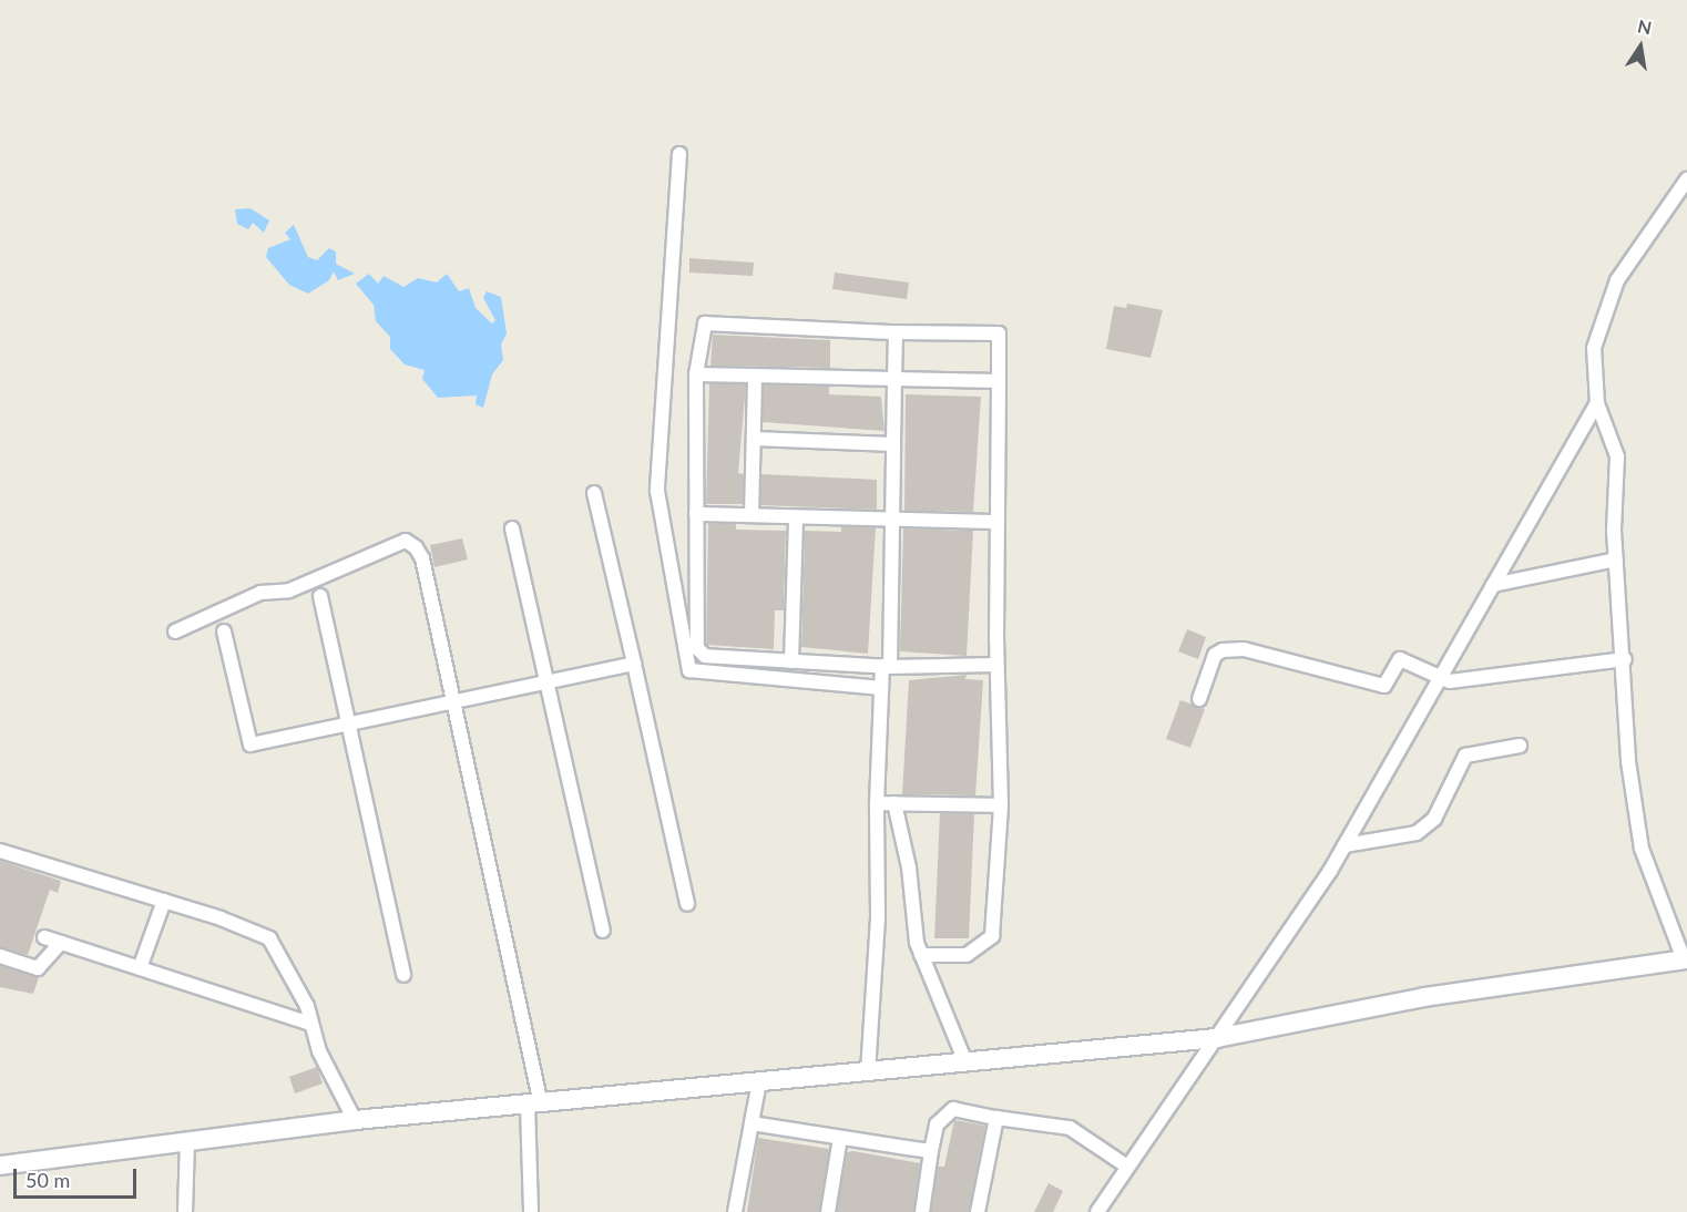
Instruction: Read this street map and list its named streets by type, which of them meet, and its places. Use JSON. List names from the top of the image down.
{
  "scale_bar": "50 m",
  "north": "top"
}
